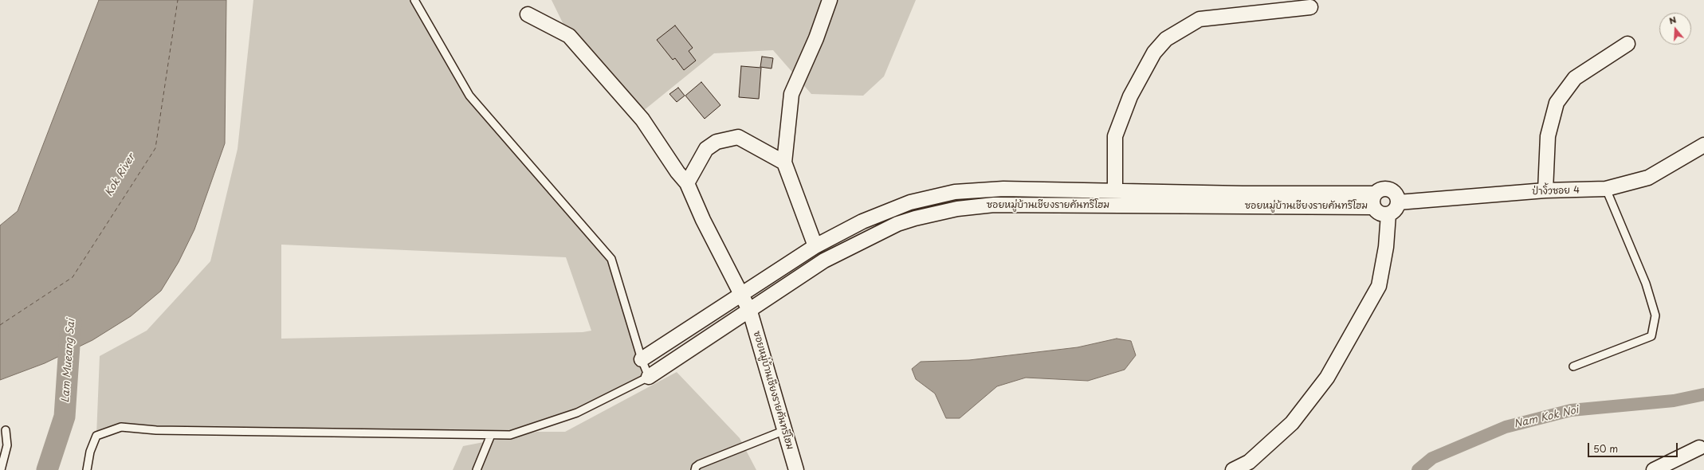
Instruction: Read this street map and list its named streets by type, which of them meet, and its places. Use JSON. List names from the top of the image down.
{
  "streets": {
    "street": ["ป่างิ้วซอย 4", "ซอยหมู่บ้านเชียงรายคันทรีโฮม"]
  },
  "crossings": [
    ["ป่างิ้วซอย 4", "ซอยหมู่บ้านเชียงรายคันทรีโฮม"]
  ],
  "water": ["Kok River", "Lam Mueang Sai", "Nam Kok Noi"],
  "scale_bar": "50 m",
  "north": "top"
}
